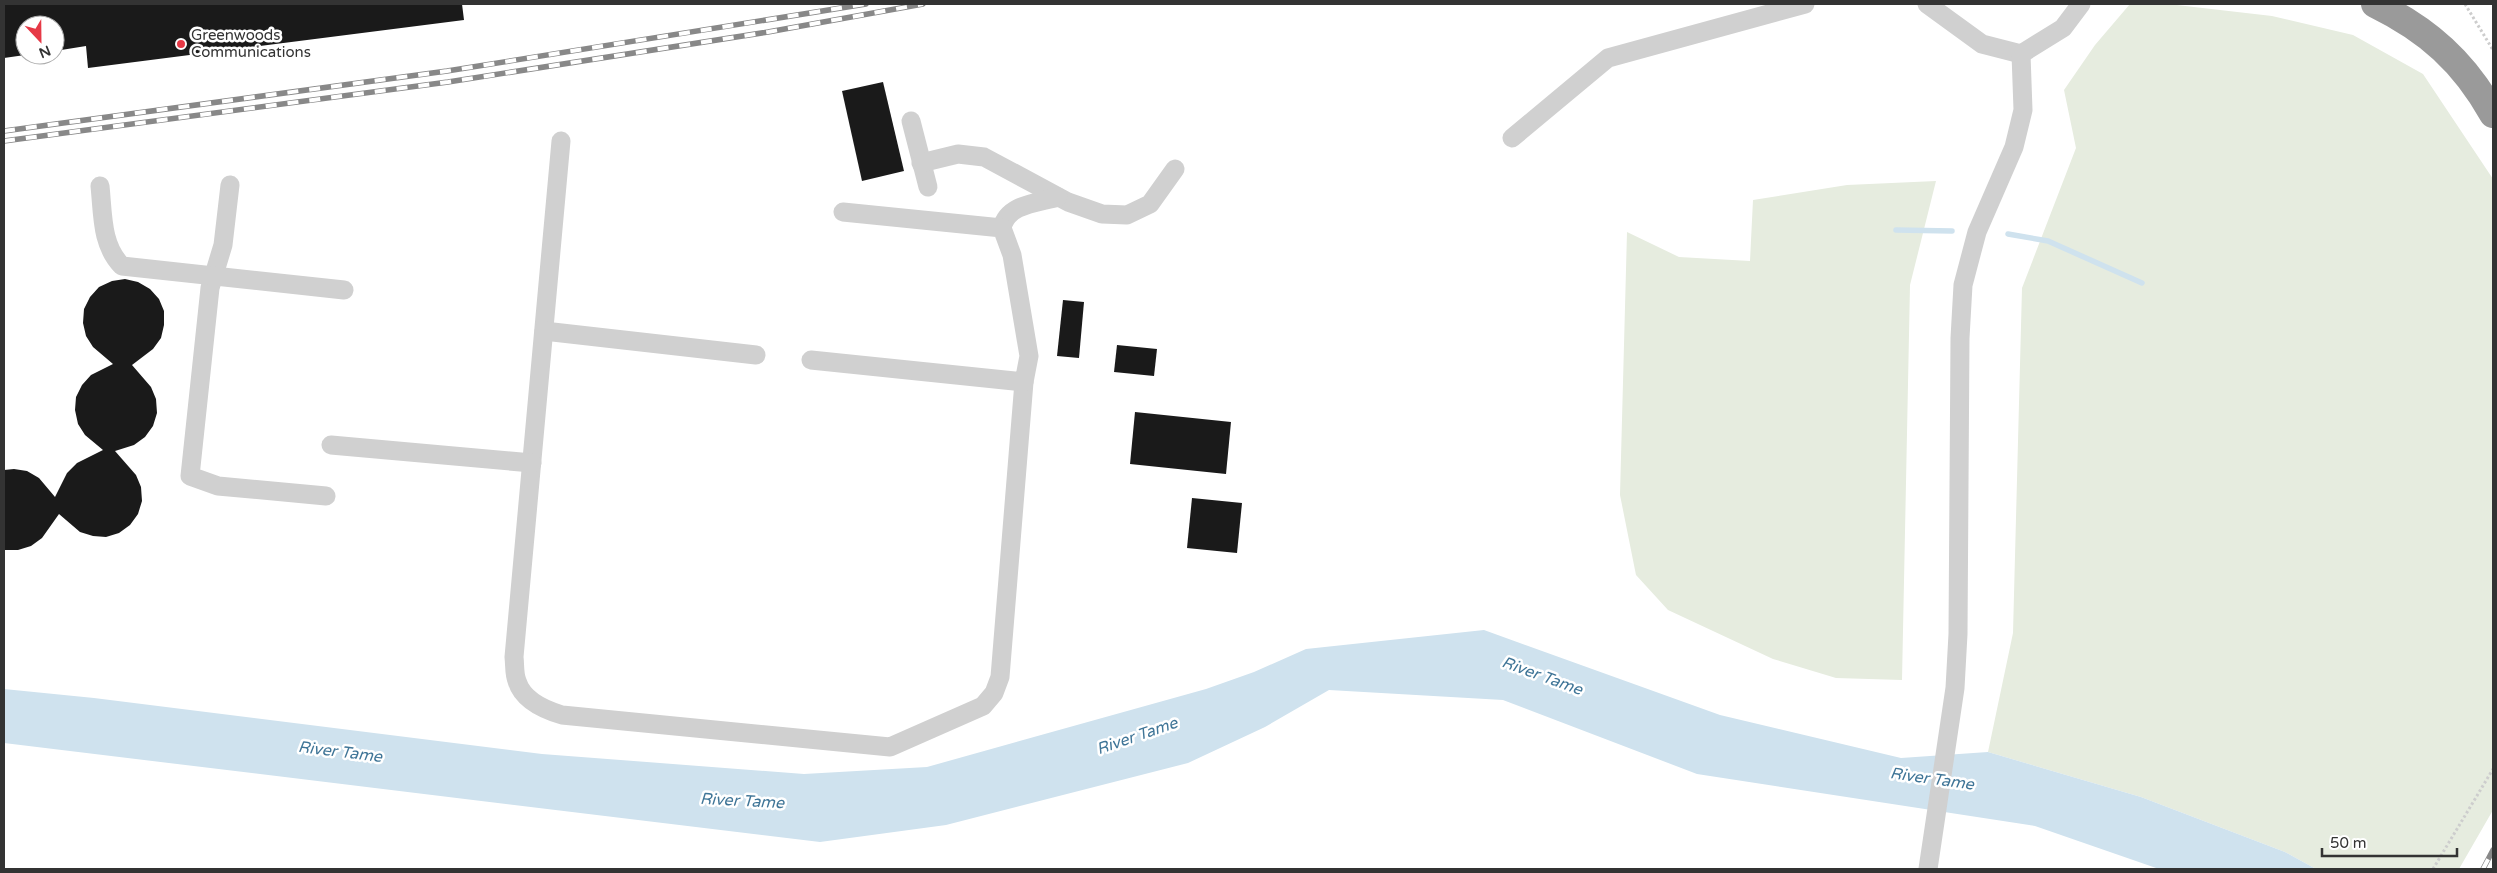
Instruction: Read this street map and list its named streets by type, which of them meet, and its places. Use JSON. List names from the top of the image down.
{
  "water": ["River Tame"],
  "places": ["Greenwoods Communications"],
  "scale_bar": "50 m",
  "north": "bottom"
}
